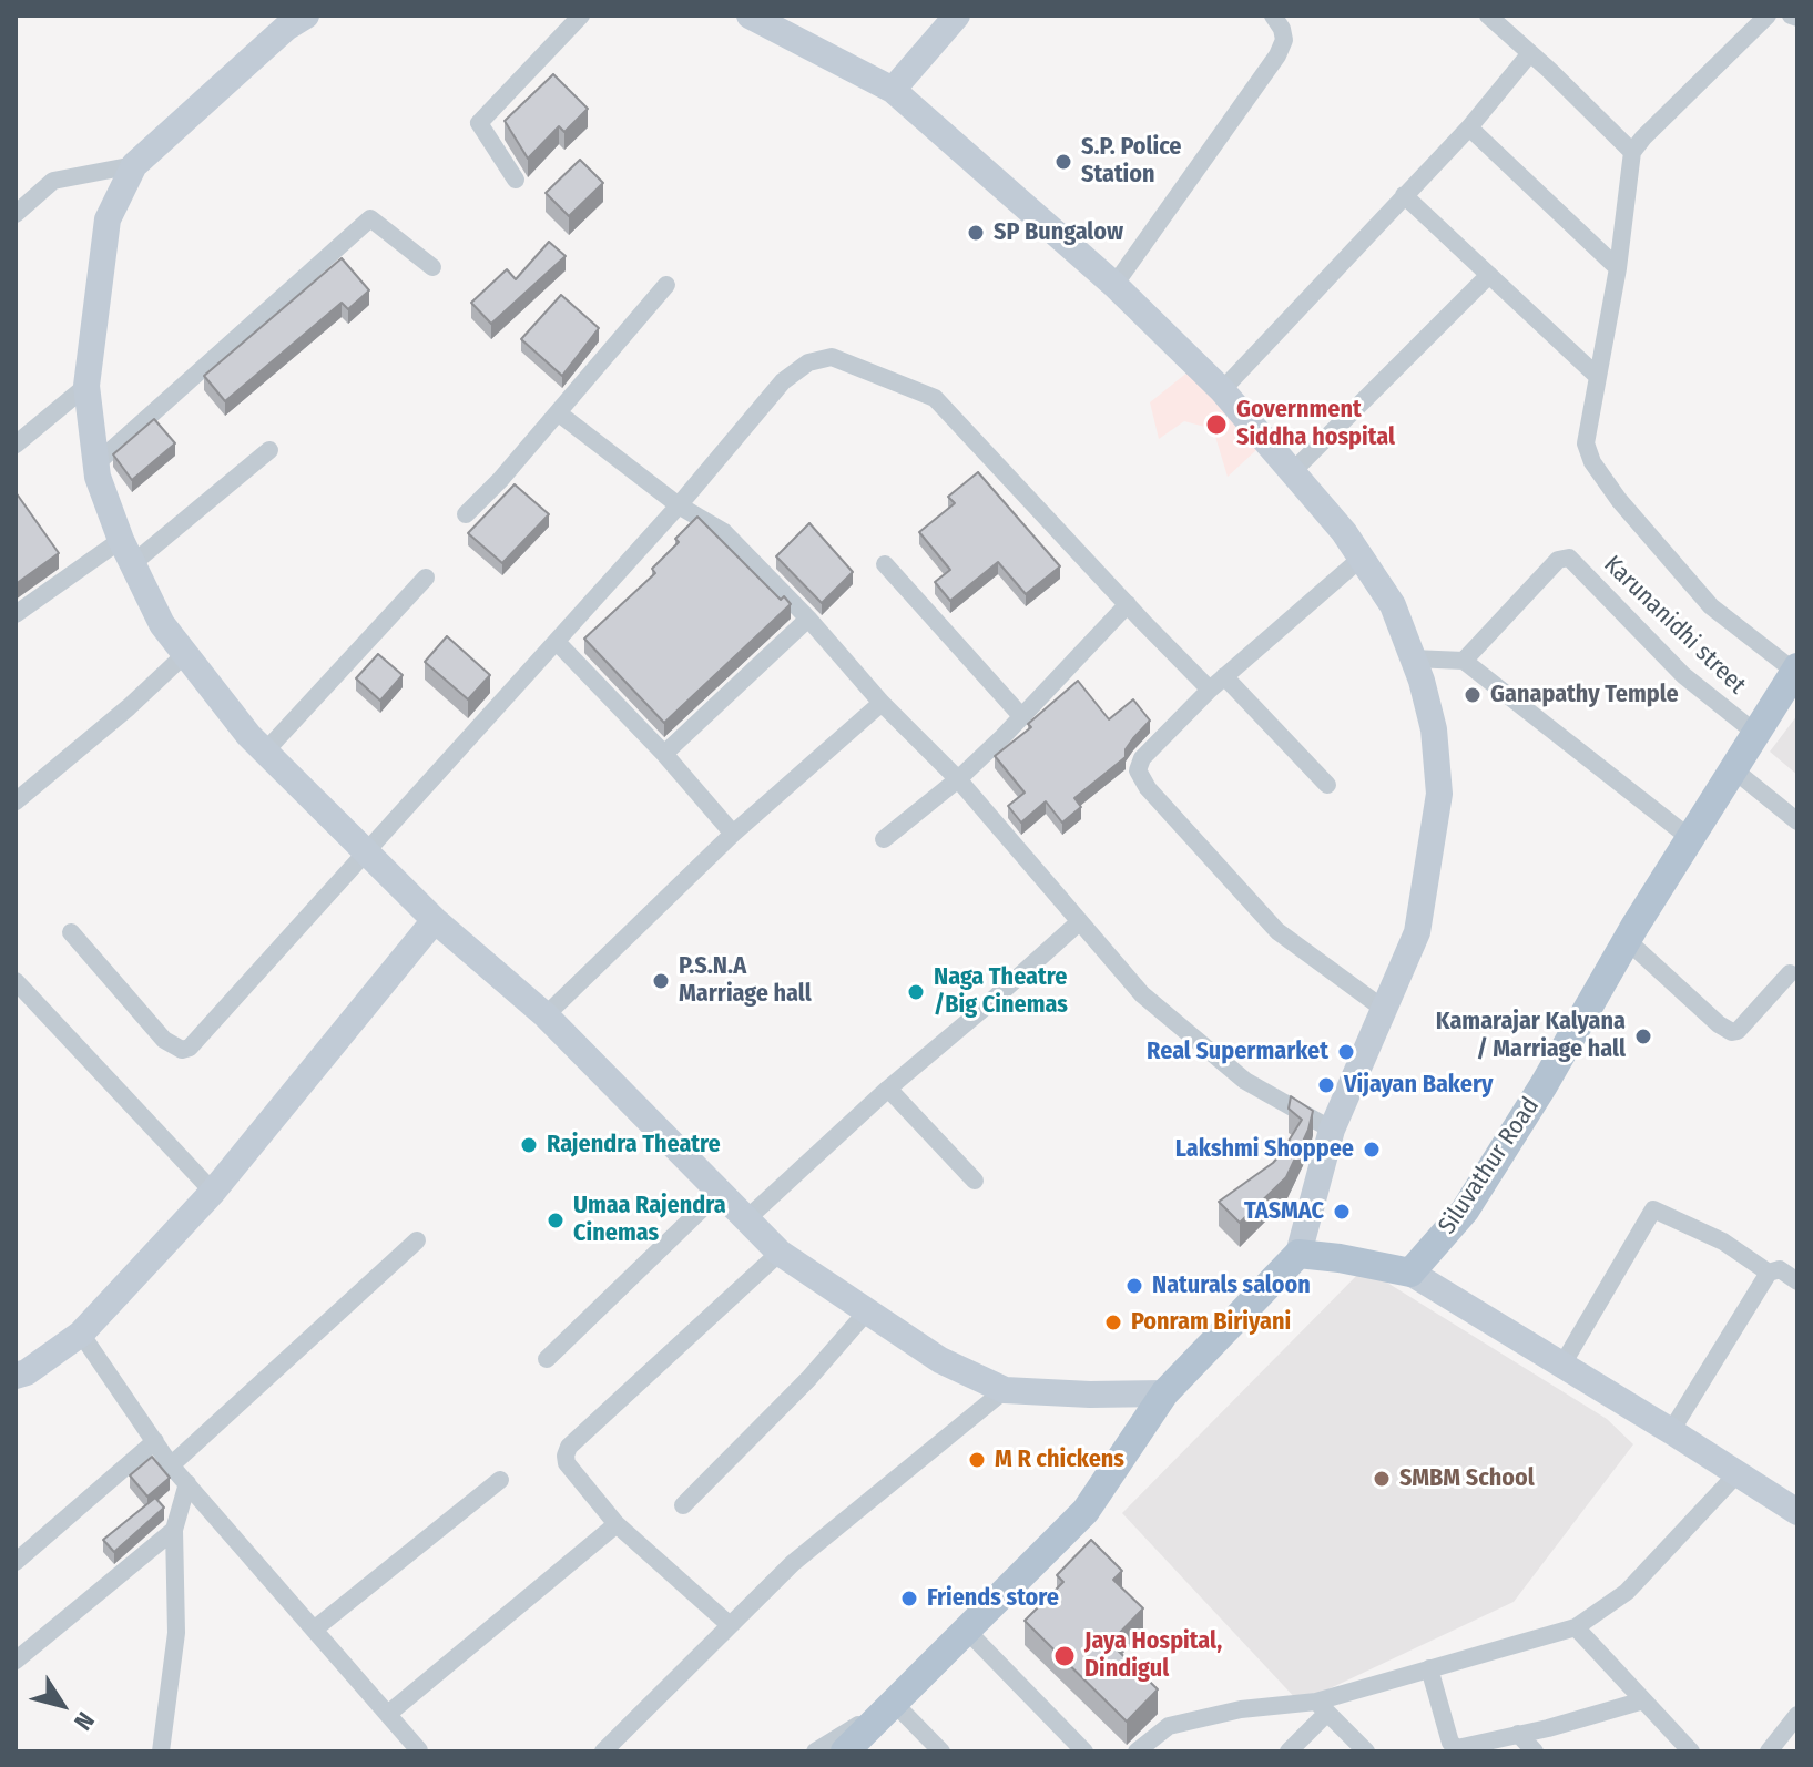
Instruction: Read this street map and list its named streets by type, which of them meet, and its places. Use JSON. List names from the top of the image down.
{
  "streets": {
    "main road": ["Siluvathur Road"],
    "street": ["Karunanidhi street"]
  },
  "crossings": [
    ["Karunanidhi street", "Siluvathur Road"]
  ],
  "places": [
    "S.P. Police Station",
    "SP Bungalow",
    "Government Siddha hospital",
    "Ganapathy Temple",
    "P.S.N.A Marriage hall",
    "Naga Theatre /Big Cinemas",
    "Kamarajar Kalyana / Marriage hall",
    "Real Supermarket",
    "Vijayan Bakery",
    "Rajendra Theatre",
    "Lakshmi Shoppee",
    "TASMAC",
    "Umaa Rajendra Cinemas",
    "Naturals saloon",
    "Ponram Biriyani",
    "M R chickens",
    "SMBM School",
    "Friends store",
    "Jaya Hospital, Dindigul"
  ],
  "north": "bottom right"
}
